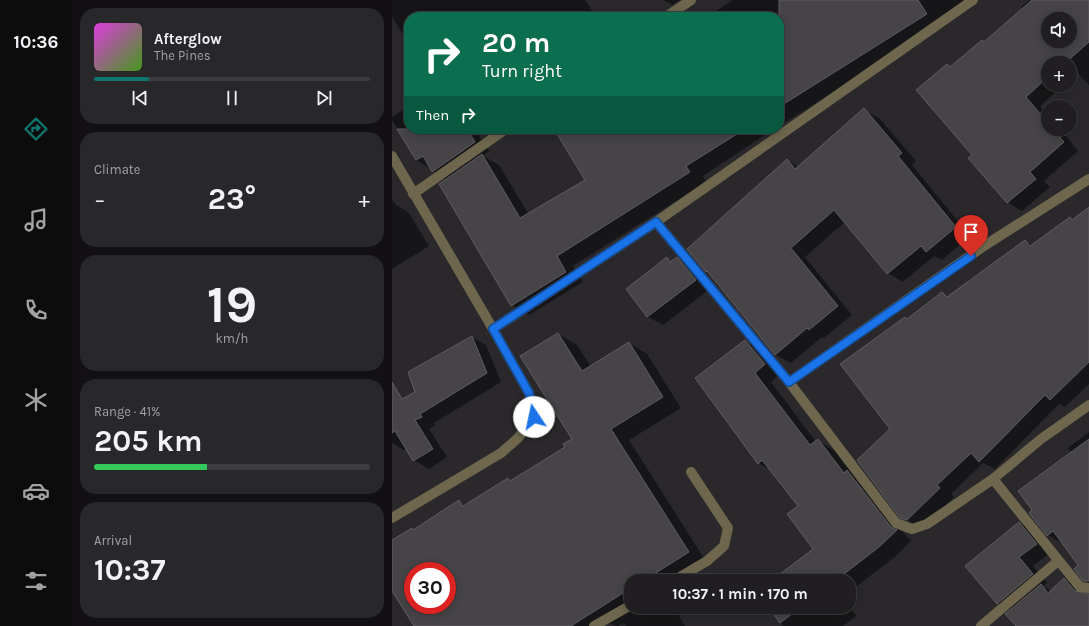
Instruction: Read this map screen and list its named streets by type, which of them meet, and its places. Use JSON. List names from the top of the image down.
{
  "page": {
    "tabs": "10:36",
    "map_buttons": ["+", "−"],
    "turn": ["20 m", "Turn right"],
    "song": ["Afterglow", "The Pines"],
    "then": "Then",
    "tile": [
      "Climate",
      ["19", "km/h"],
      ["Range · 41%", "205 km"],
      ["Arrival", "10:37"]
    ],
    "heat": ["−", "23°", "+"],
    "limit": "30",
    "trip": "10:37 · 1 min · 170 m"
  }
}
